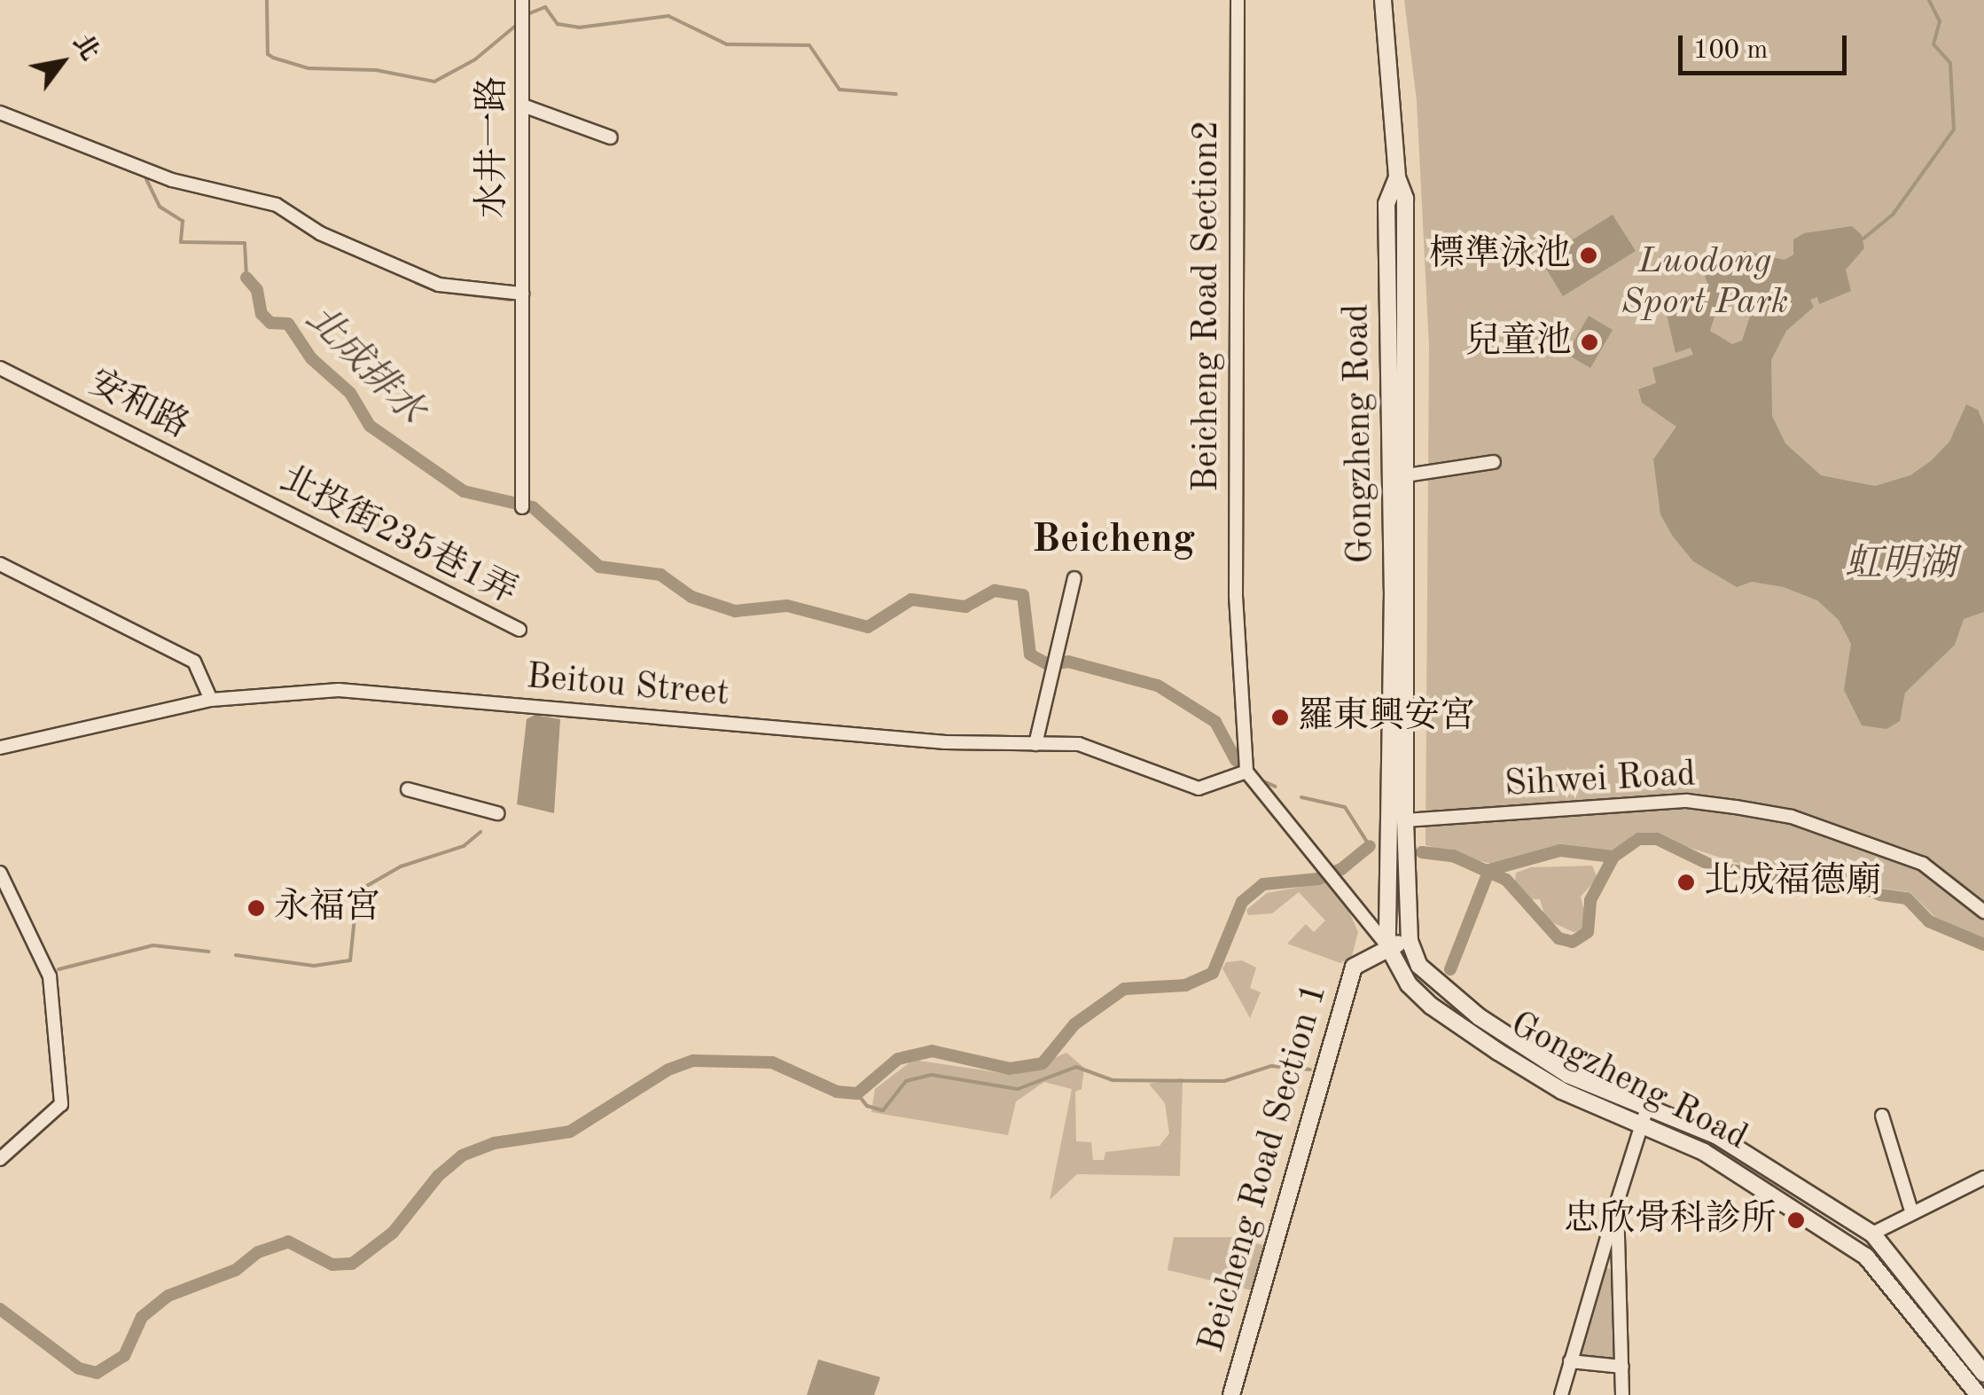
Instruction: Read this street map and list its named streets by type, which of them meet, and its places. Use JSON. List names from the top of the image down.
{
  "streets": {
    "street": [
      "水井一路",
      "Beicheng Road Section2",
      "安和路",
      "Gongzheng Road",
      "北投街235巷1弄",
      "Beitou Street",
      "Sihwei Road",
      "Beicheng Road Section 1"
    ]
  },
  "crossings": [
    ["Beicheng Road Section2", "Beitou Street"],
    ["安和路", "北投街235巷1弄"],
    ["Gongzheng Road", "Sihwei Road"],
    ["Gongzheng Road", "Beicheng Road Section 1"]
  ],
  "districts": ["Beicheng"],
  "water": ["北成排水", "虹明湖"],
  "parks": ["Luodong Sport Park"],
  "places": [
    "標準泳池",
    "兒童池",
    "羅東興安宮",
    "北成福德廟",
    "永福宮",
    "忠欣骨科診所"
  ],
  "scale_bar": "100 m",
  "north": "top right"
}
